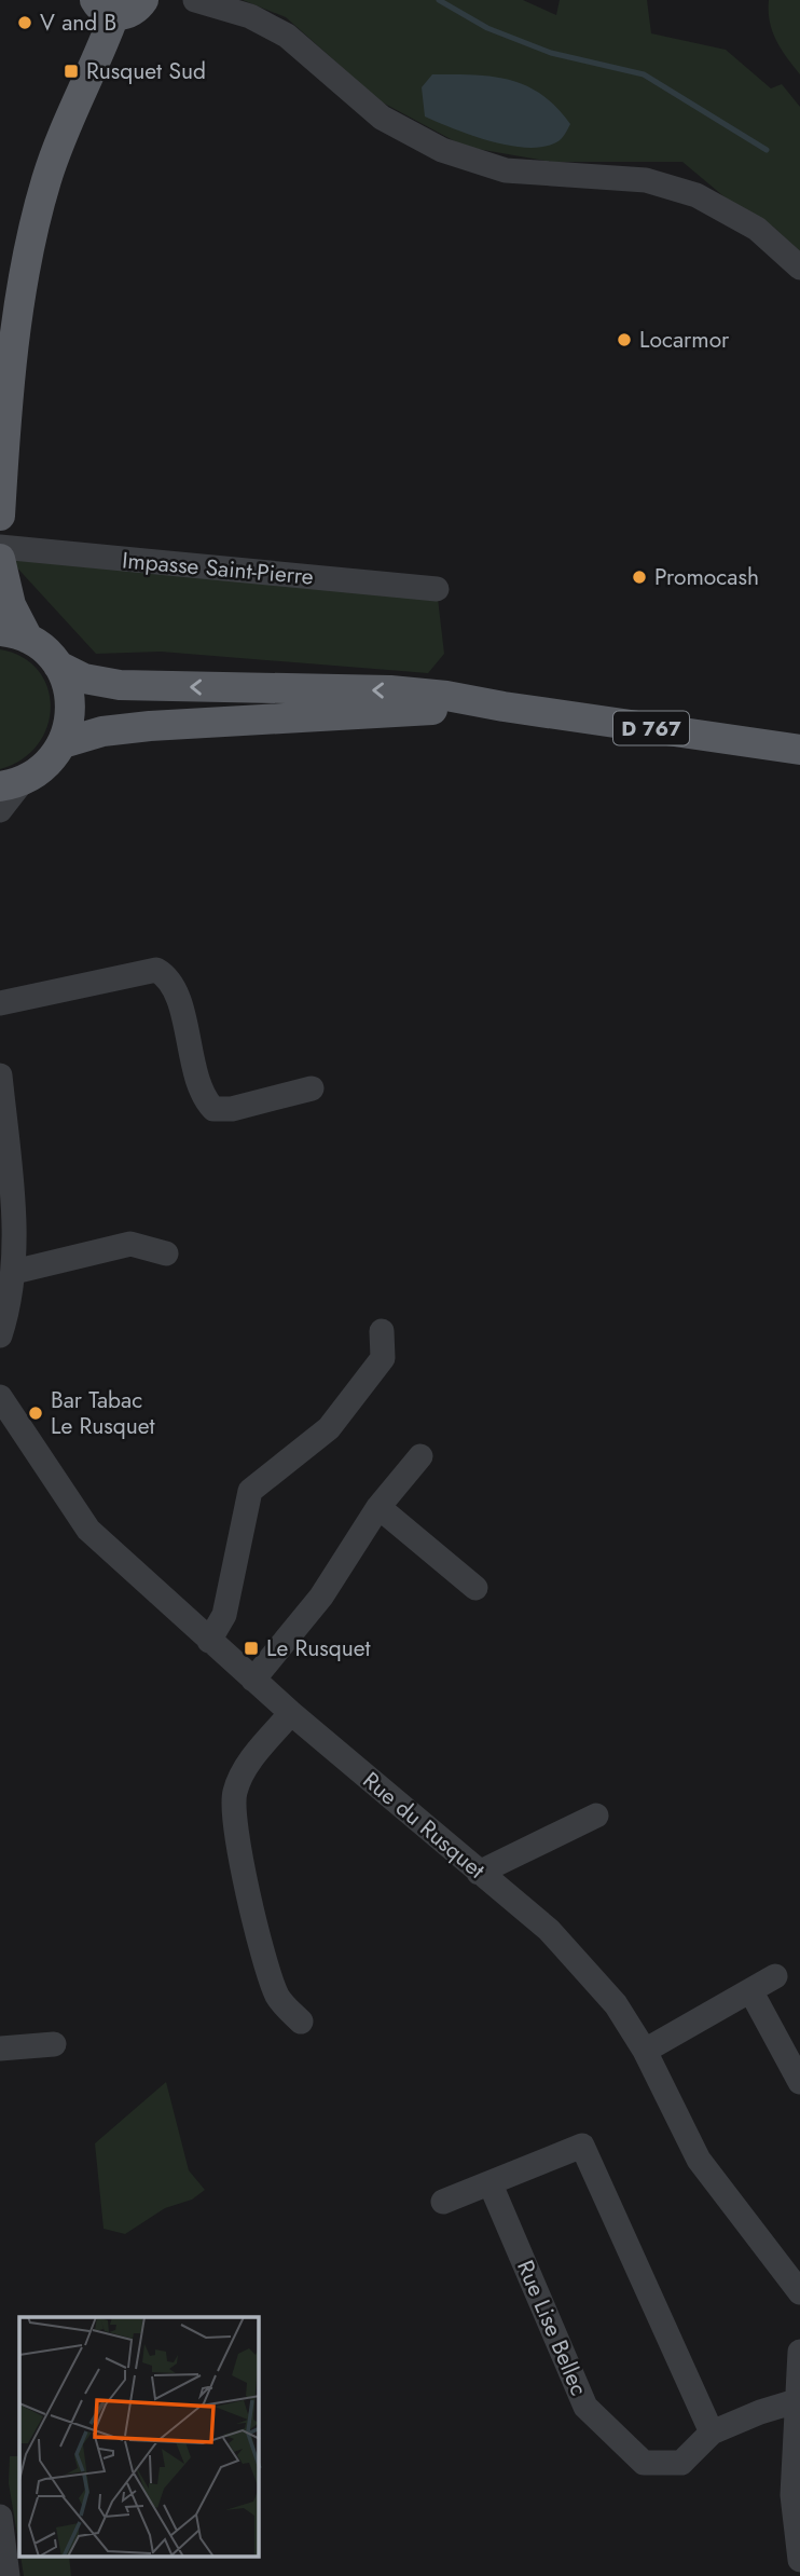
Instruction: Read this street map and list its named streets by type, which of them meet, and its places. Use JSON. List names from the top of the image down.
{
  "streets": {
    "main road": ["D 767"],
    "street": ["Impasse Saint-Pierre", "Rue du Rusquet", "Rue Lise Bellec"]
  },
  "places": {
    "other": [
      "V and B",
      "Locarmor",
      "Promocash",
      "Bar Tabac Le Rusquet"
    ],
    "transit": ["Rusquet Sud", "Le Rusquet"]
  }
}
